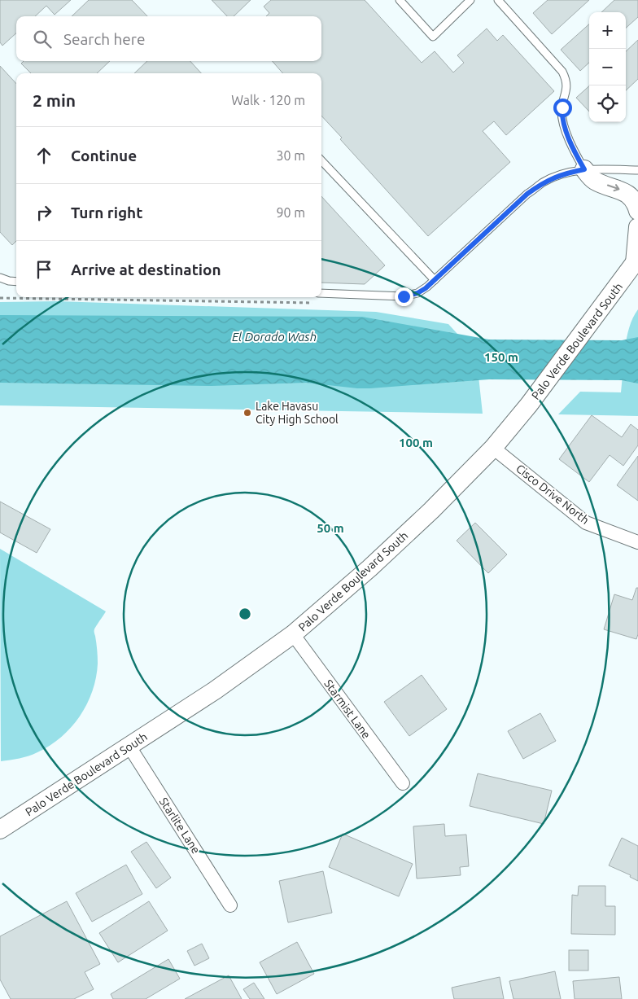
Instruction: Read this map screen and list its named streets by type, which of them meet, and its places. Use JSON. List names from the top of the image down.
{
  "streets": {
    "main road": ["Palo Verde Boulevard South"],
    "street": ["Cisco Drive North", "Starmist Lane", "Starlite Lane"]
  },
  "crossings": [
    ["Palo Verde Boulevard South", "Cisco Drive North"],
    ["Palo Verde Boulevard South", "Starmist Lane"],
    ["Palo Verde Boulevard South", "Starlite Lane"]
  ],
  "water": ["El Dorado Wash"],
  "places": ["Lake Havasu City High School"],
  "page": {
    "map_buttons": ["+", "−"],
    "search": "Search here",
    "heading": ["2 min", "Walk · 120 m"],
    "list": [
      ["Continue", "30 m"],
      ["Turn right", "90 m"],
      "Arrive at destination"
    ]
  },
  "rings": ["150 m", "100 m", "50 m"]
}
